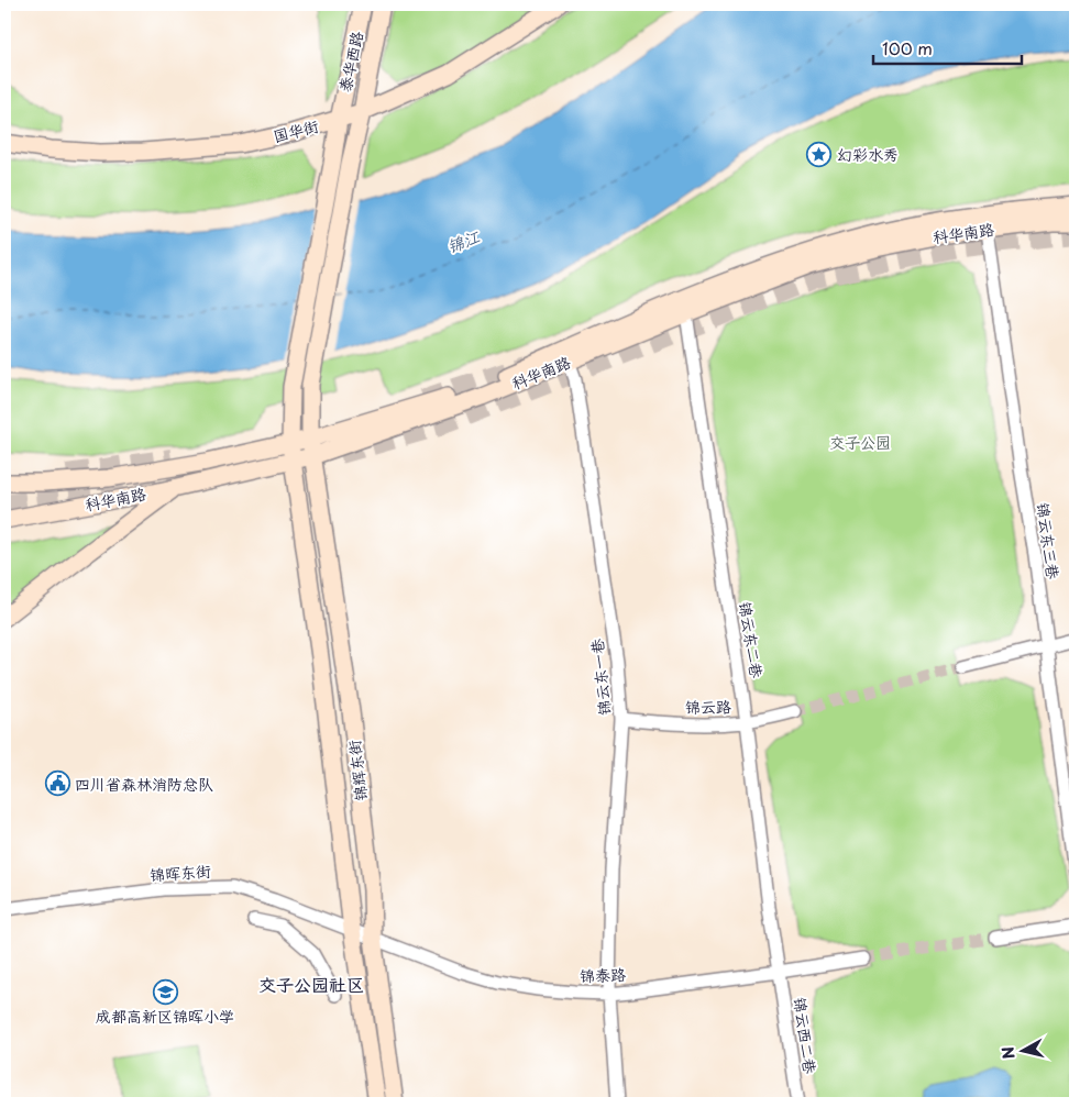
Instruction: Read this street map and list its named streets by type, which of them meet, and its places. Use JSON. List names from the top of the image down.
{
  "streets": {
    "street": [
      "泰华西路",
      "国华街",
      "科华南路",
      "锦云东三巷",
      "锦云东二巷",
      "锦云东一巷",
      "锦云路",
      "锦辉东街",
      "锦晖东街",
      "锦泰路",
      "锦云西二巷"
    ]
  },
  "crossings": [
    ["泰华西路", "国华街"],
    ["泰华西路", "锦辉东街"],
    ["科华南路", "锦云东三巷"],
    ["科华南路", "锦云东二巷"],
    ["科华南路", "锦云东一巷"],
    ["科华南路", "锦辉东街"],
    ["锦云东二巷", "锦云路"],
    ["锦云东二巷", "锦泰路"],
    ["锦云东二巷", "锦云西二巷"],
    ["锦云东一巷", "锦云路"],
    ["锦云东一巷", "锦泰路"],
    ["锦辉东街", "锦晖东街"],
    ["锦辉东街", "锦泰路"],
    ["锦晖东街", "锦泰路"],
    ["锦泰路", "锦云西二巷"]
  ],
  "districts": ["交子公园社区"],
  "water": ["锦江"],
  "parks": ["交子公园"],
  "places": {
    "place": ["幻彩水秀"],
    "public building": ["四川省森林消防总队"],
    "school or university": ["成都高新区锦晖小学"]
  },
  "scale_bar": "100 m",
  "north": "left"
}
